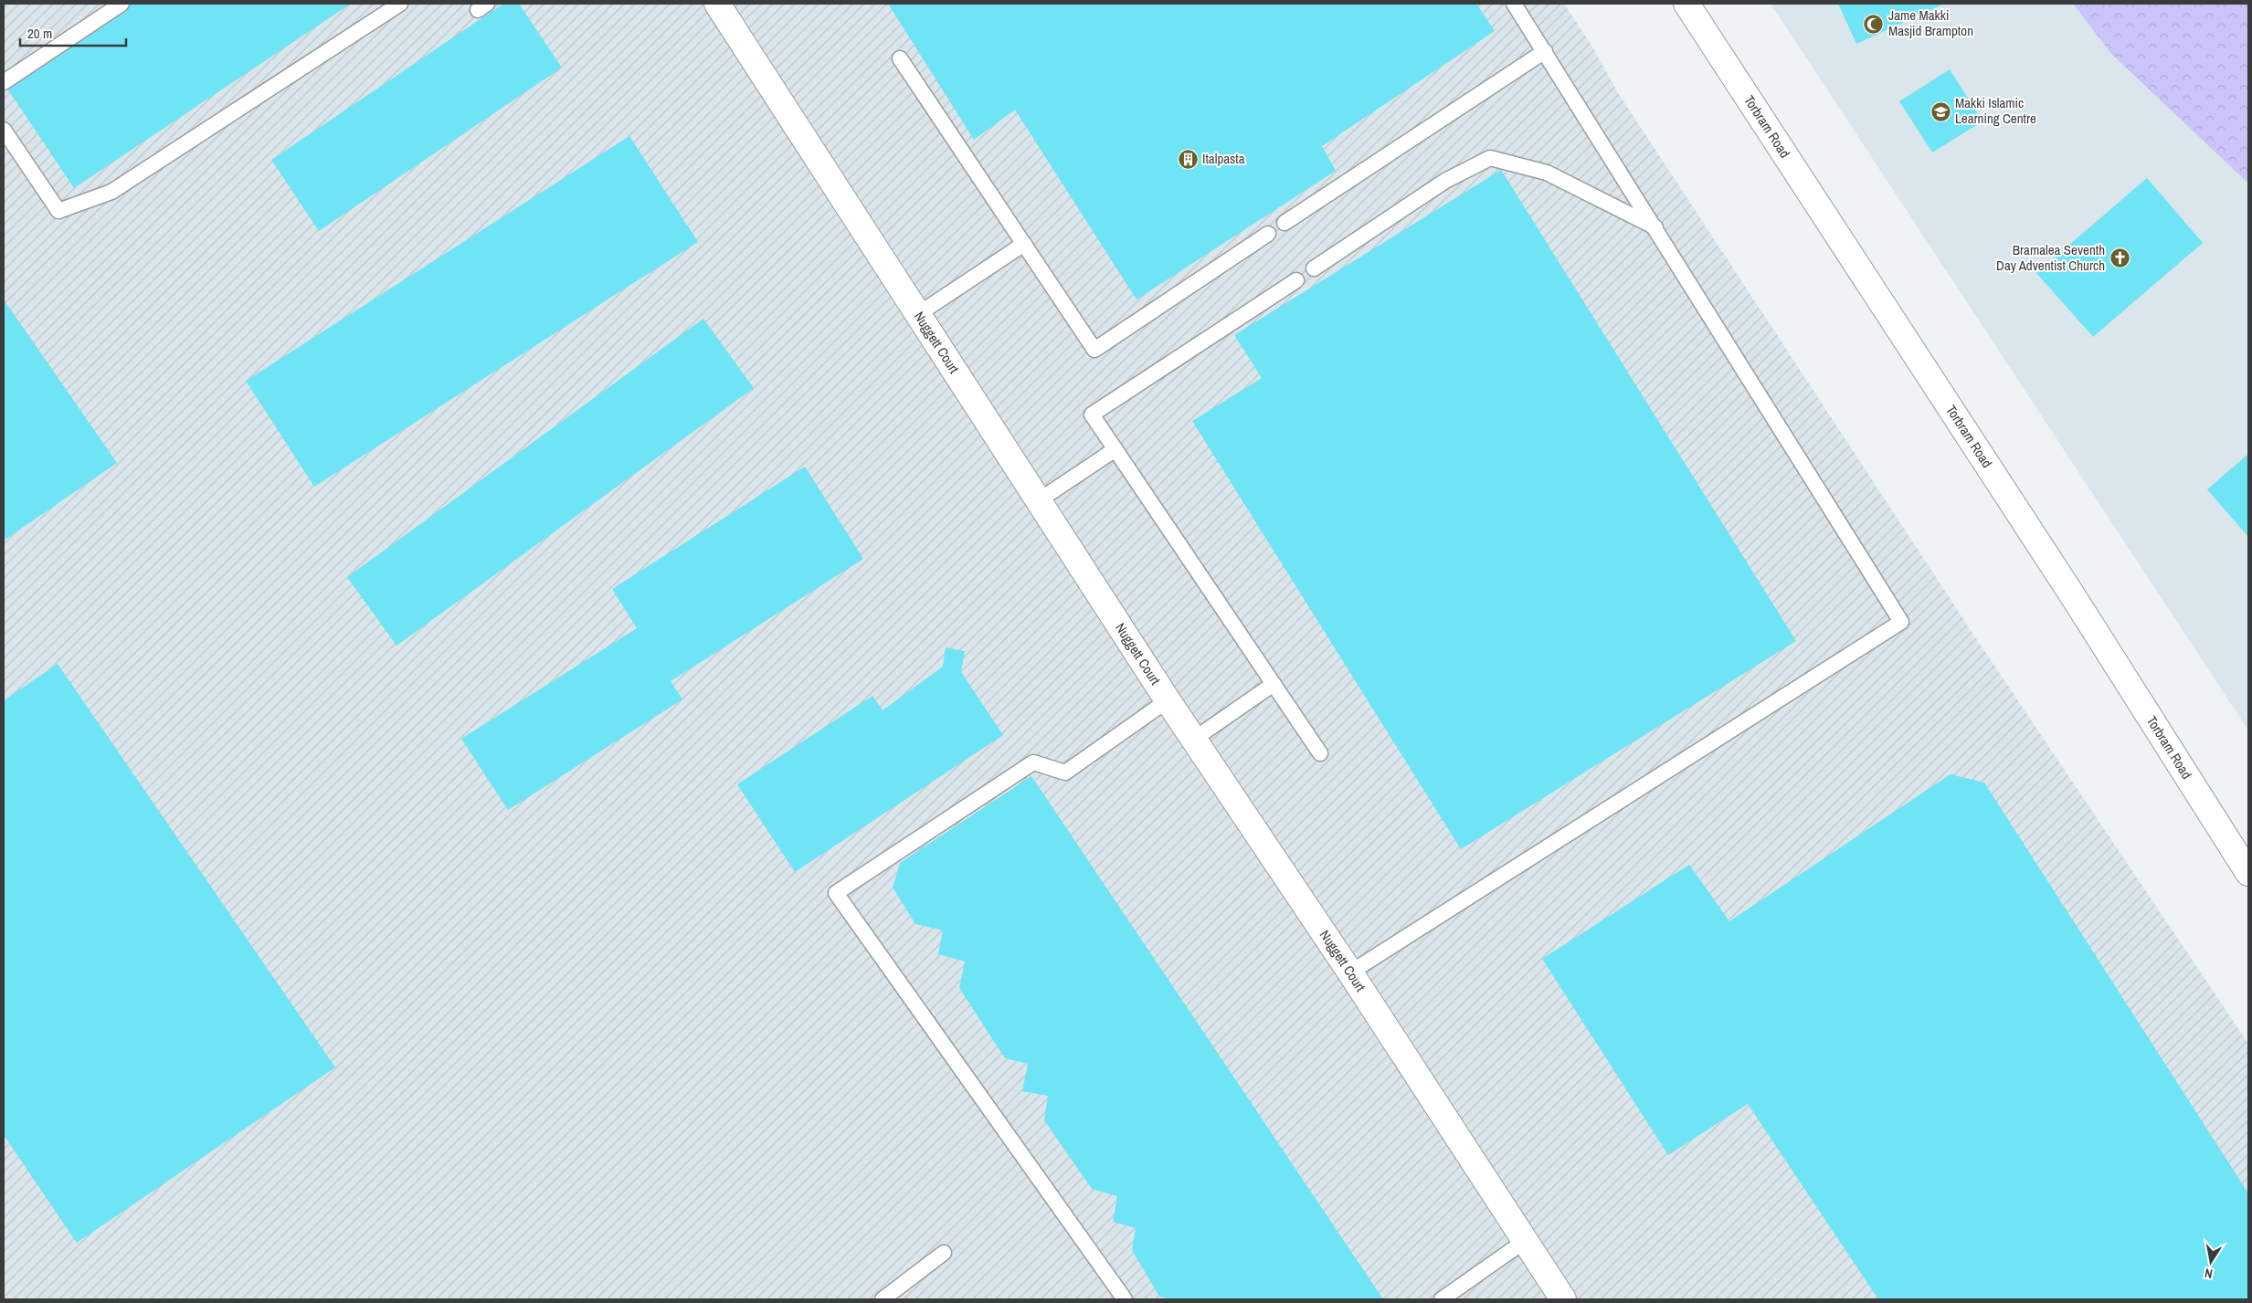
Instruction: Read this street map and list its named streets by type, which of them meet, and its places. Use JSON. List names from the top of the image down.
{
  "streets": {
    "street": ["Torbram Road", "Nuggett Court"]
  },
  "places": {
    "mosque": ["Jame Makki Masjid Brampton"],
    "school or university": ["Makki Islamic Learning Centre"],
    "building": ["Italpasta"],
    "church": ["Bramalea Seventh Day Adventist Church"]
  },
  "scale_bar": "20 m",
  "north": "bottom"
}
